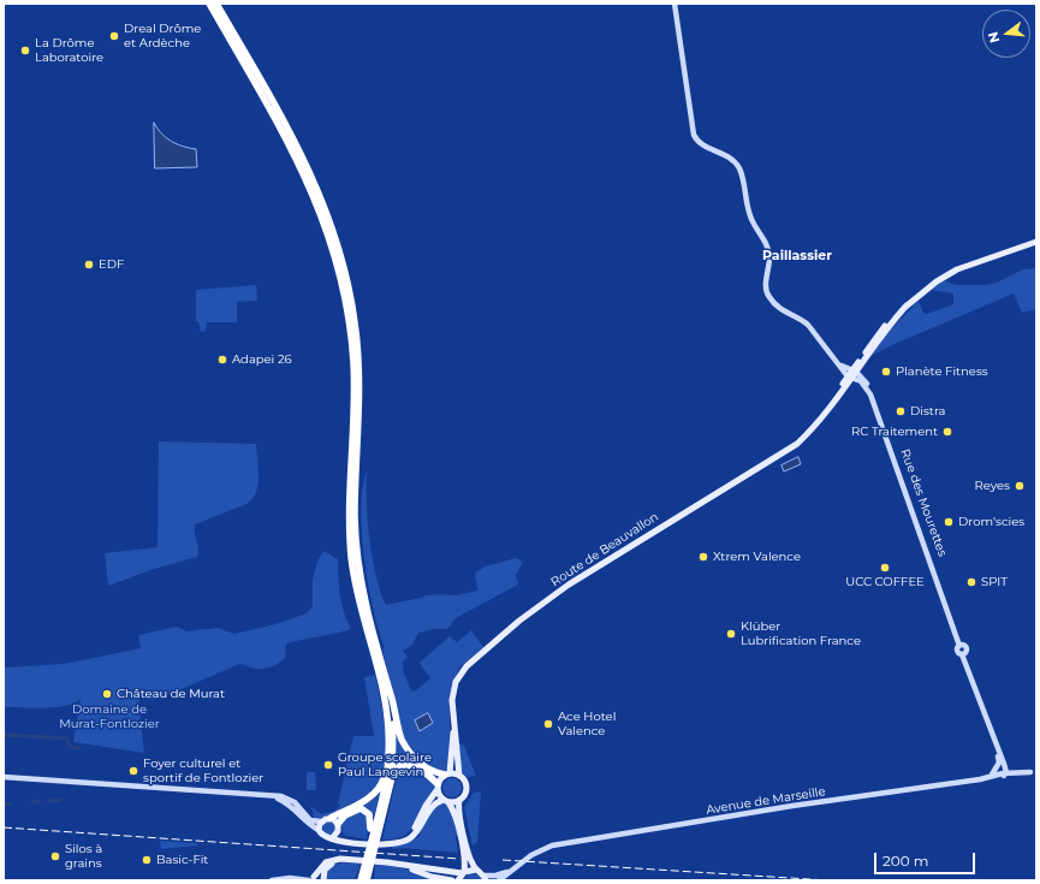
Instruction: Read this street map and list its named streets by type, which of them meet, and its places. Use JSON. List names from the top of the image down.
{
  "streets": {
    "main road": ["Rue des Mourettes", "Route de Beauvallon", "Avenue de Marseille"]
  },
  "crossings": [
    ["Rue des Mourettes", "Route de Beauvallon"]
  ],
  "districts": ["Paillassier"],
  "parks": ["Domaine de Murat-Fontlozier"],
  "places": [
    "Dreal Drôme et Ardèche",
    "La Drôme Laboratoire",
    "EDF",
    "Adapei 26",
    "Planète Fitness",
    "Distra",
    "RC Traitement",
    "Reyes",
    "Drom'scies",
    "Xtrem Valence",
    "UCC COFFEE",
    "SPIT",
    "Klüber Lubrification France",
    "Château de Murat",
    "Ace Hotel Valence",
    "Groupe scolaire Paul Langevin",
    "Foyer culturel et sportif de Fontlozier",
    "Silos à grains",
    "Basic-Fit"
  ],
  "scale_bar": "200 m",
  "north": "left"
}
